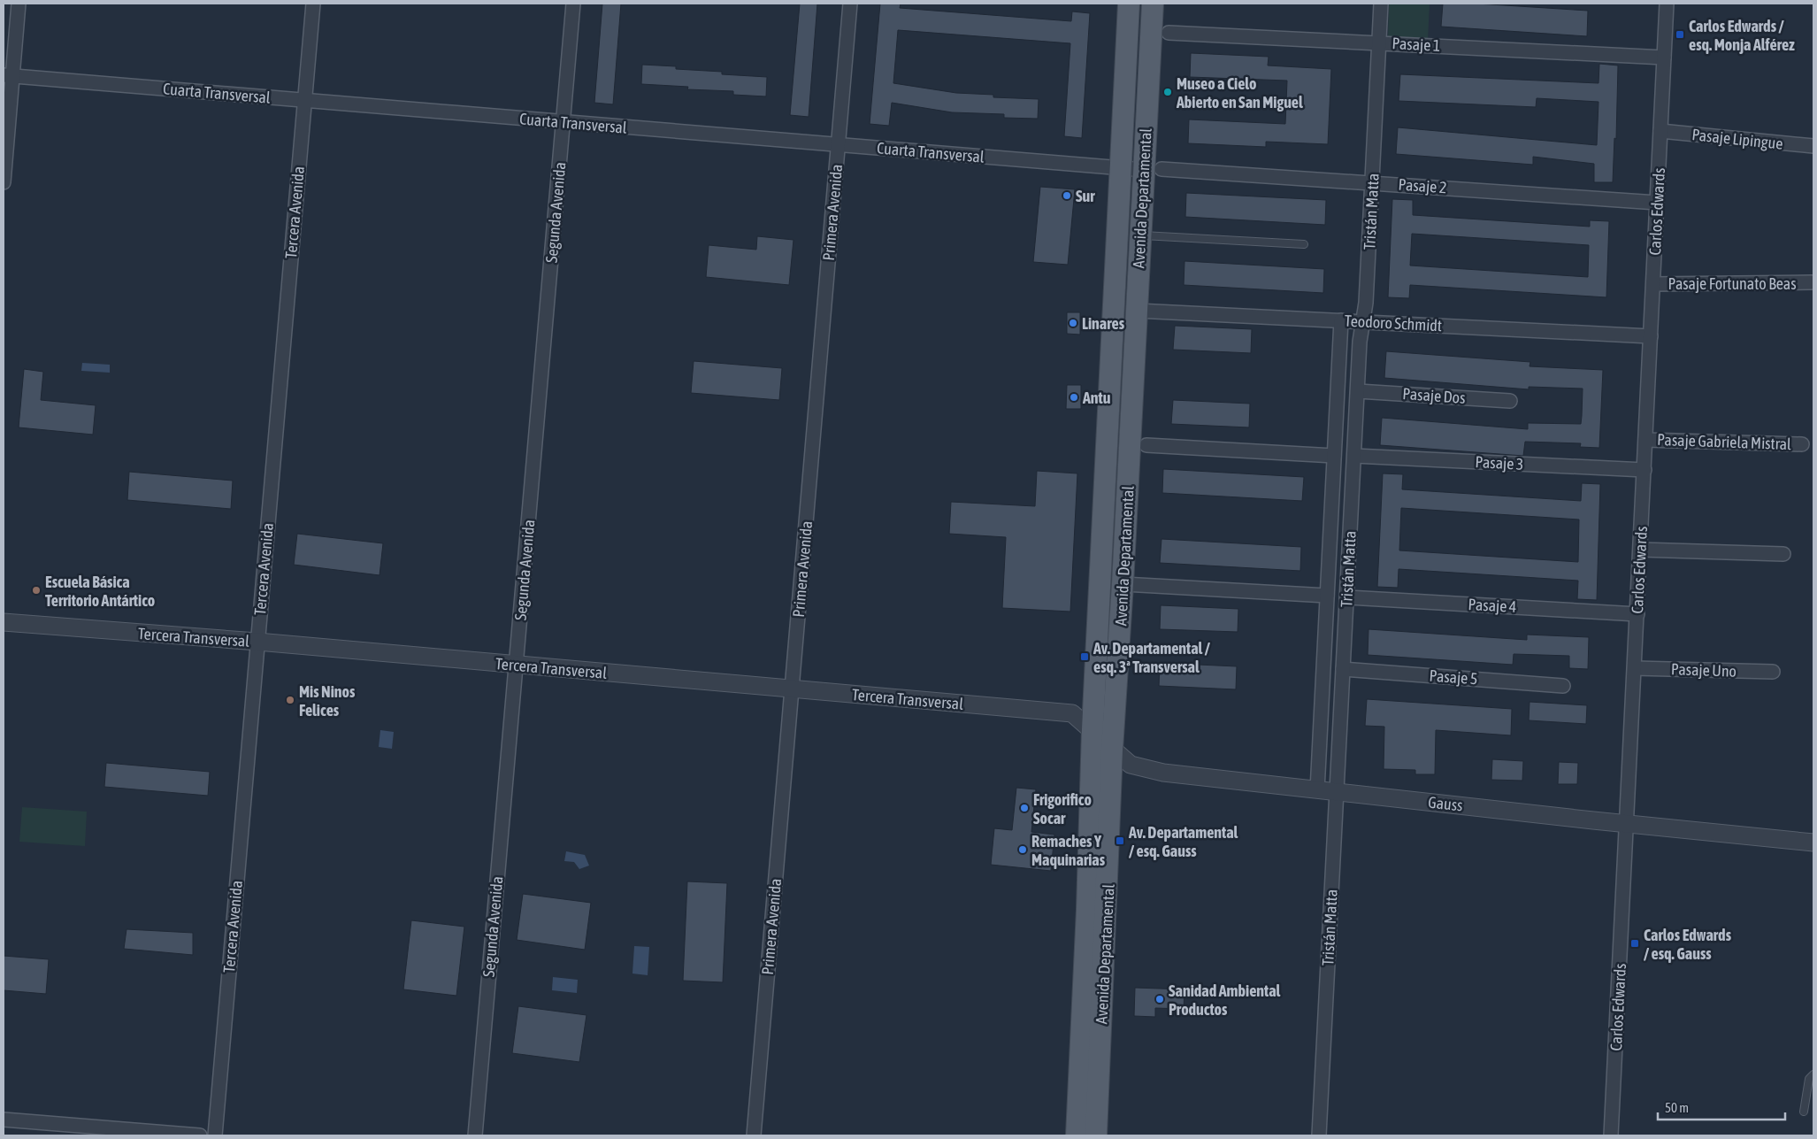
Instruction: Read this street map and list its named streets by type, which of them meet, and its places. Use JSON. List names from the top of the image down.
{
  "streets": {
    "main road": ["Avenida Departamental"],
    "street": [
      "Pasaje 1",
      "Cuarta Transversal",
      "Pasaje Lipingue",
      "Pasaje 2",
      "Tristán Matta",
      "Carlos Edwards",
      "Tercera Avenida",
      "Segunda Avenida",
      "Primera Avenida",
      "Pasaje Fortunato Beas",
      "Teodoro Schmidt",
      "Pasaje Dos",
      "Pasaje Gabriela Mistral",
      "Pasaje 3",
      "Pasaje 4",
      "Tercera Transversal",
      "Pasaje Uno",
      "Pasaje 5",
      "Gauss"
    ]
  },
  "crossings": [
    ["Pasaje 1", "Tristán Matta"],
    ["Pasaje 1", "Carlos Edwards"],
    ["Cuarta Transversal", "Pasaje 2"],
    ["Cuarta Transversal", "Avenida Departamental"],
    ["Cuarta Transversal", "Tercera Avenida"],
    ["Cuarta Transversal", "Segunda Avenida"],
    ["Cuarta Transversal", "Primera Avenida"],
    ["Pasaje Lipingue", "Carlos Edwards"],
    ["Pasaje 2", "Avenida Departamental"],
    ["Pasaje 2", "Tristán Matta"],
    ["Pasaje 2", "Carlos Edwards"],
    ["Avenida Departamental", "Teodoro Schmidt"],
    ["Avenida Departamental", "Tercera Transversal"],
    ["Avenida Departamental", "Gauss"],
    ["Tristán Matta", "Teodoro Schmidt"],
    ["Tristán Matta", "Pasaje Dos"],
    ["Tristán Matta", "Pasaje 3"],
    ["Tristán Matta", "Pasaje 4"],
    ["Tristán Matta", "Pasaje 5"],
    ["Tristán Matta", "Gauss"],
    ["Carlos Edwards", "Pasaje Fortunato Beas"],
    ["Carlos Edwards", "Teodoro Schmidt"],
    ["Carlos Edwards", "Pasaje Gabriela Mistral"],
    ["Carlos Edwards", "Pasaje 3"],
    ["Carlos Edwards", "Pasaje 4"],
    ["Carlos Edwards", "Pasaje Uno"],
    ["Carlos Edwards", "Gauss"],
    ["Tercera Avenida", "Tercera Transversal"],
    ["Segunda Avenida", "Tercera Transversal"],
    ["Primera Avenida", "Tercera Transversal"],
    ["Tercera Transversal", "Gauss"]
  ],
  "places": {
    "transit": [
      "Carlos Edwards / esq. Monja Alférez",
      "Av. Departamental / esq. 3ª Transversal",
      "Av. Departamental / esq. Gauss",
      "Carlos Edwards / esq. Gauss"
    ],
    "other": [
      "Museo a Cielo Abierto en San Miguel",
      "Sur",
      "Linares",
      "Antu",
      "Escuela Básica Territorio Antártico",
      "Mis Ninos Felices",
      "Frigorifico Socar",
      "Remaches Y Maquinarias",
      "Sanidad Ambiental Productos"
    ]
  },
  "scale_bar": "50 m"
}
